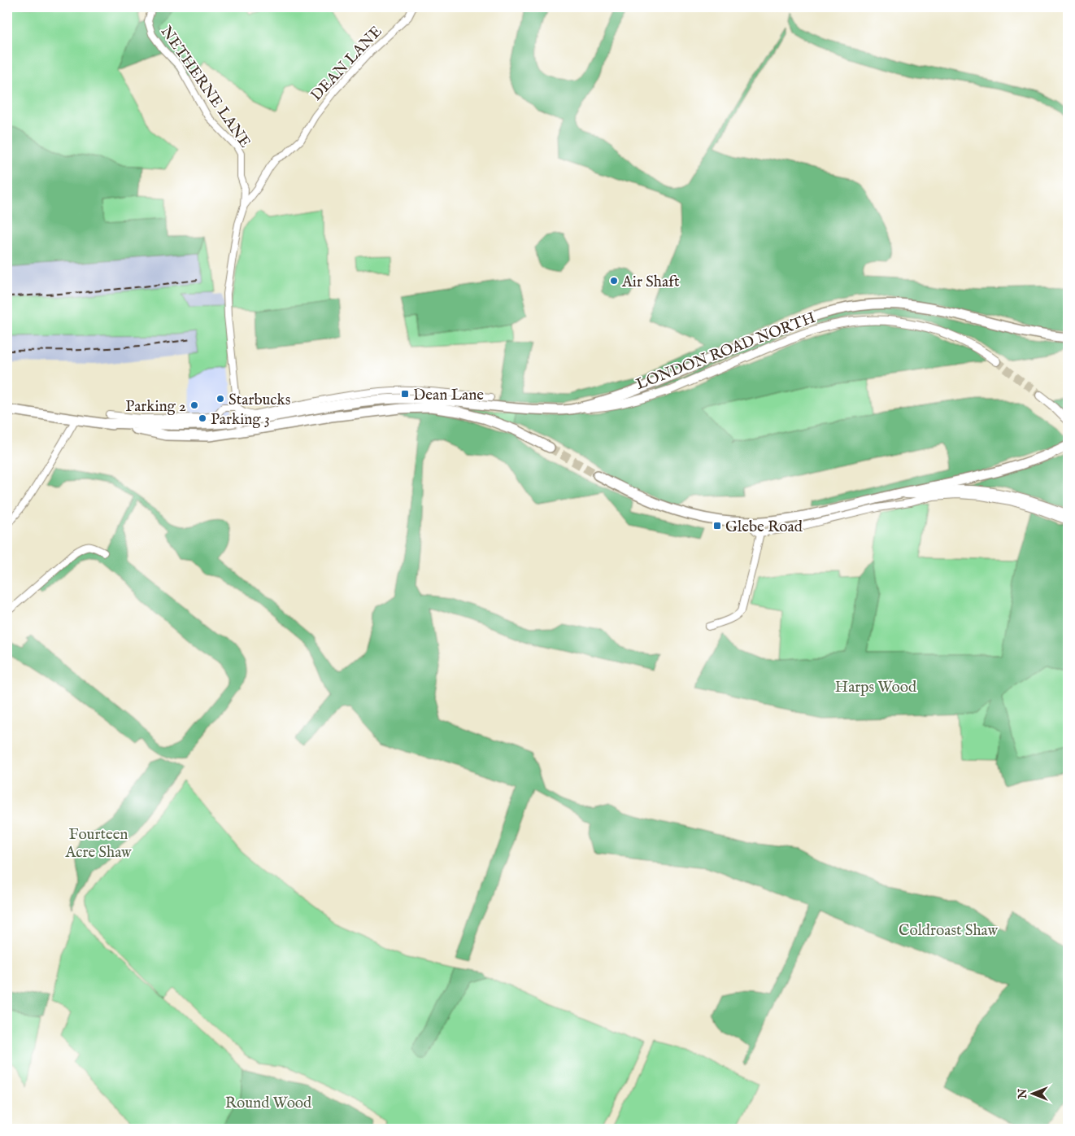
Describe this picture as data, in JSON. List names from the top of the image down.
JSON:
{
  "streets": {
    "highway": ["LONDON ROAD NORTH"],
    "street": ["DEAN LANE", "NETHERNE LANE"]
  },
  "crossings": [
    ["DEAN LANE", "NETHERNE LANE"],
    ["DEAN LANE", "LONDON ROAD NORTH"]
  ],
  "parks": [
    "Harps Wood",
    "Fourteen Acre Shaw",
    "Coldroast Shaw",
    "Round Wood"
  ],
  "places": {
    "other": [
      "Air Shaft",
      "Starbucks",
      "Parking 2",
      "Parking 3"
    ],
    "transit": ["Dean Lane", "Glebe Road"]
  },
  "north": "left"
}
